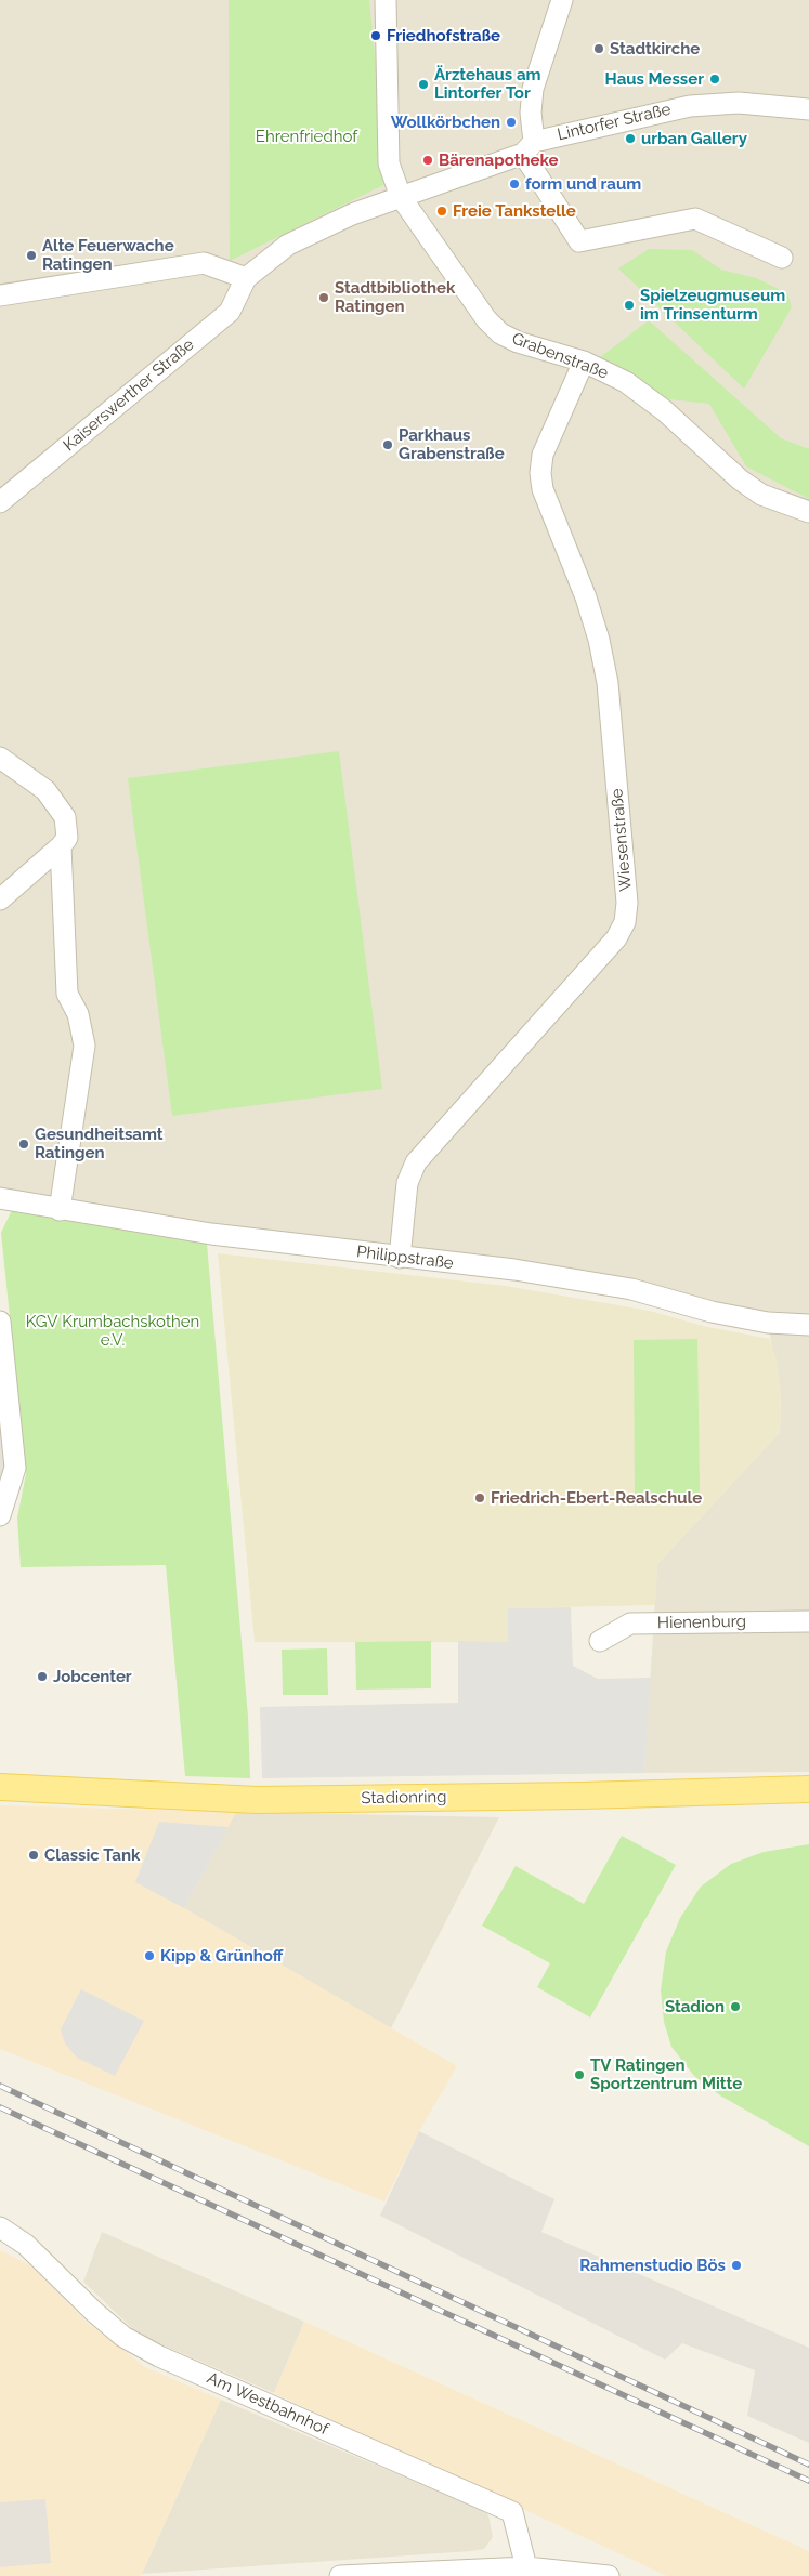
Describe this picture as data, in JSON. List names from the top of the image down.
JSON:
{
  "streets": {
    "main road": ["Stadionring"],
    "street": [
      "Lintorfer Straße",
      "Grabenstraße",
      "Kaiserswerther Straße",
      "Wiesenstraße",
      "Philippstraße",
      "Hienenburg",
      "Am Westbahnhof"
    ]
  },
  "crossings": [
    ["Lintorfer Straße", "Grabenstraße"],
    ["Lintorfer Straße", "Kaiserswerther Straße"],
    ["Grabenstraße", "Wiesenstraße"],
    ["Wiesenstraße", "Philippstraße"]
  ],
  "parks": ["Ehrenfriedhof", "KGV Krumbachskothen e.V."],
  "places": [
    "Friedhofstraße",
    "Stadtkirche",
    "Haus Messer",
    "Ärztehaus am Lintorfer Tor",
    "Wollkörbchen",
    "urban Gallery",
    "Bärenapotheke",
    "form und raum",
    "Freie Tankstelle",
    "Alte Feuerwache Ratingen",
    "Stadtbibliothek Ratingen",
    "Spielzeugmuseum im Trinsenturm",
    "Parkhaus Grabenstraße",
    "Gesundheitsamt Ratingen",
    "Friedrich-Ebert-Realschule",
    "Jobcenter",
    "Classic Tank",
    "Kipp & Grünhoff",
    "Stadion",
    "TV Ratingen Sportzentrum Mitte",
    "Rahmenstudio Bös"
  ]
}
